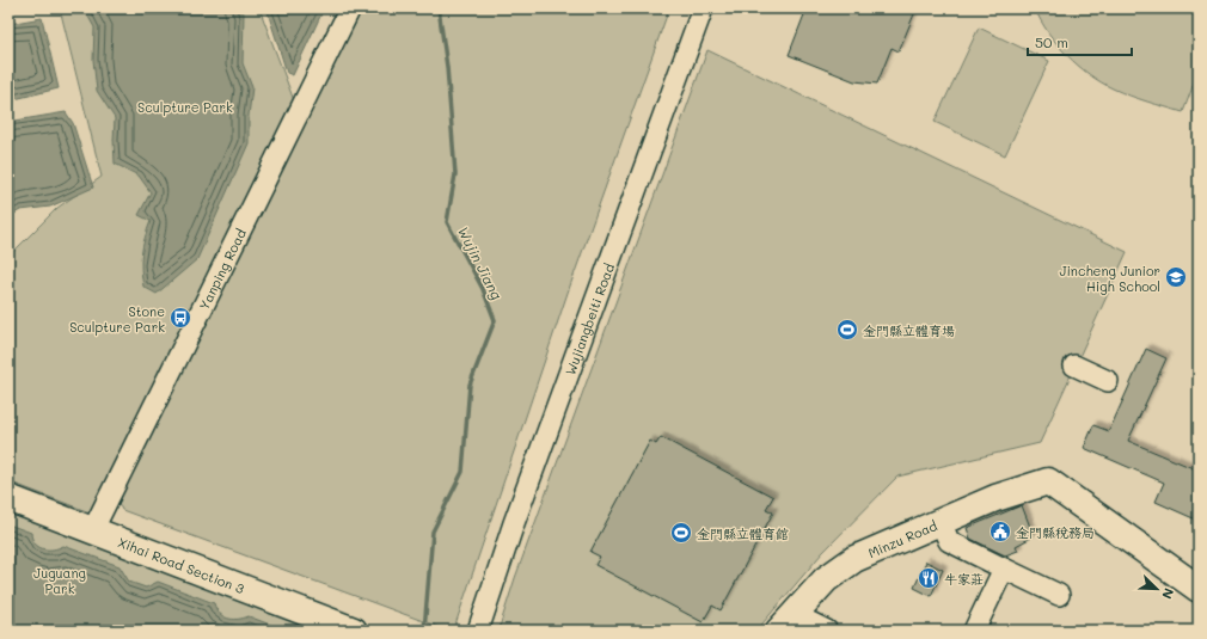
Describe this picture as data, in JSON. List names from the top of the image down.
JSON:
{
  "streets": {
    "main road": ["Minzu Road", "Xihai Road Section 3"],
    "street": ["Yanping Road", "Wujiangbeiti Road"]
  },
  "crossings": [
    ["Yanping Road", "Xihai Road Section 3"]
  ],
  "water": ["Wujin Jiang"],
  "parks": ["Sculpture Park", "Juguang Park"],
  "places": {
    "school or university": ["Jincheng Junior High School"],
    "bus stop": ["Stone Sculpture Park"],
    "sports": ["金門縣立體育場", "金門縣立體育館"],
    "public building": ["金門縣稅務局"],
    "restaurant": ["牛家莊"]
  },
  "scale_bar": "50 m",
  "north": "bottom right"
}
